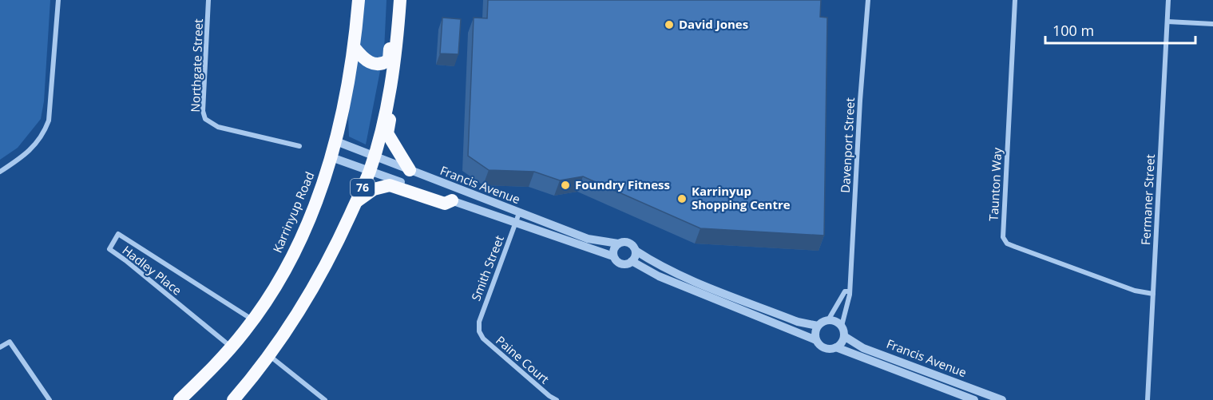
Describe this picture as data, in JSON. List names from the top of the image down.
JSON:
{
  "streets": {
    "highway": ["76", "Karrinyup Road"],
    "street": [
      "Northgate Street",
      "Davenport Street",
      "Taunton Way",
      "Francis Avenue",
      "Fermaner Street",
      "Smith Street",
      "Hadley Place",
      "Paine Court"
    ]
  },
  "crossings": [
    ["Davenport Street", "Francis Avenue"],
    ["Taunton Way", "Fermaner Street"],
    ["Francis Avenue", "76"],
    ["Francis Avenue", "Karrinyup Road"],
    ["Francis Avenue", "Smith Street"],
    ["Karrinyup Road", "Hadley Place"],
    ["Smith Street", "Paine Court"]
  ],
  "places": ["David Jones", "Foundry Fitness", "Karrinyup Shopping Centre"],
  "scale_bar": "100 m"
}
